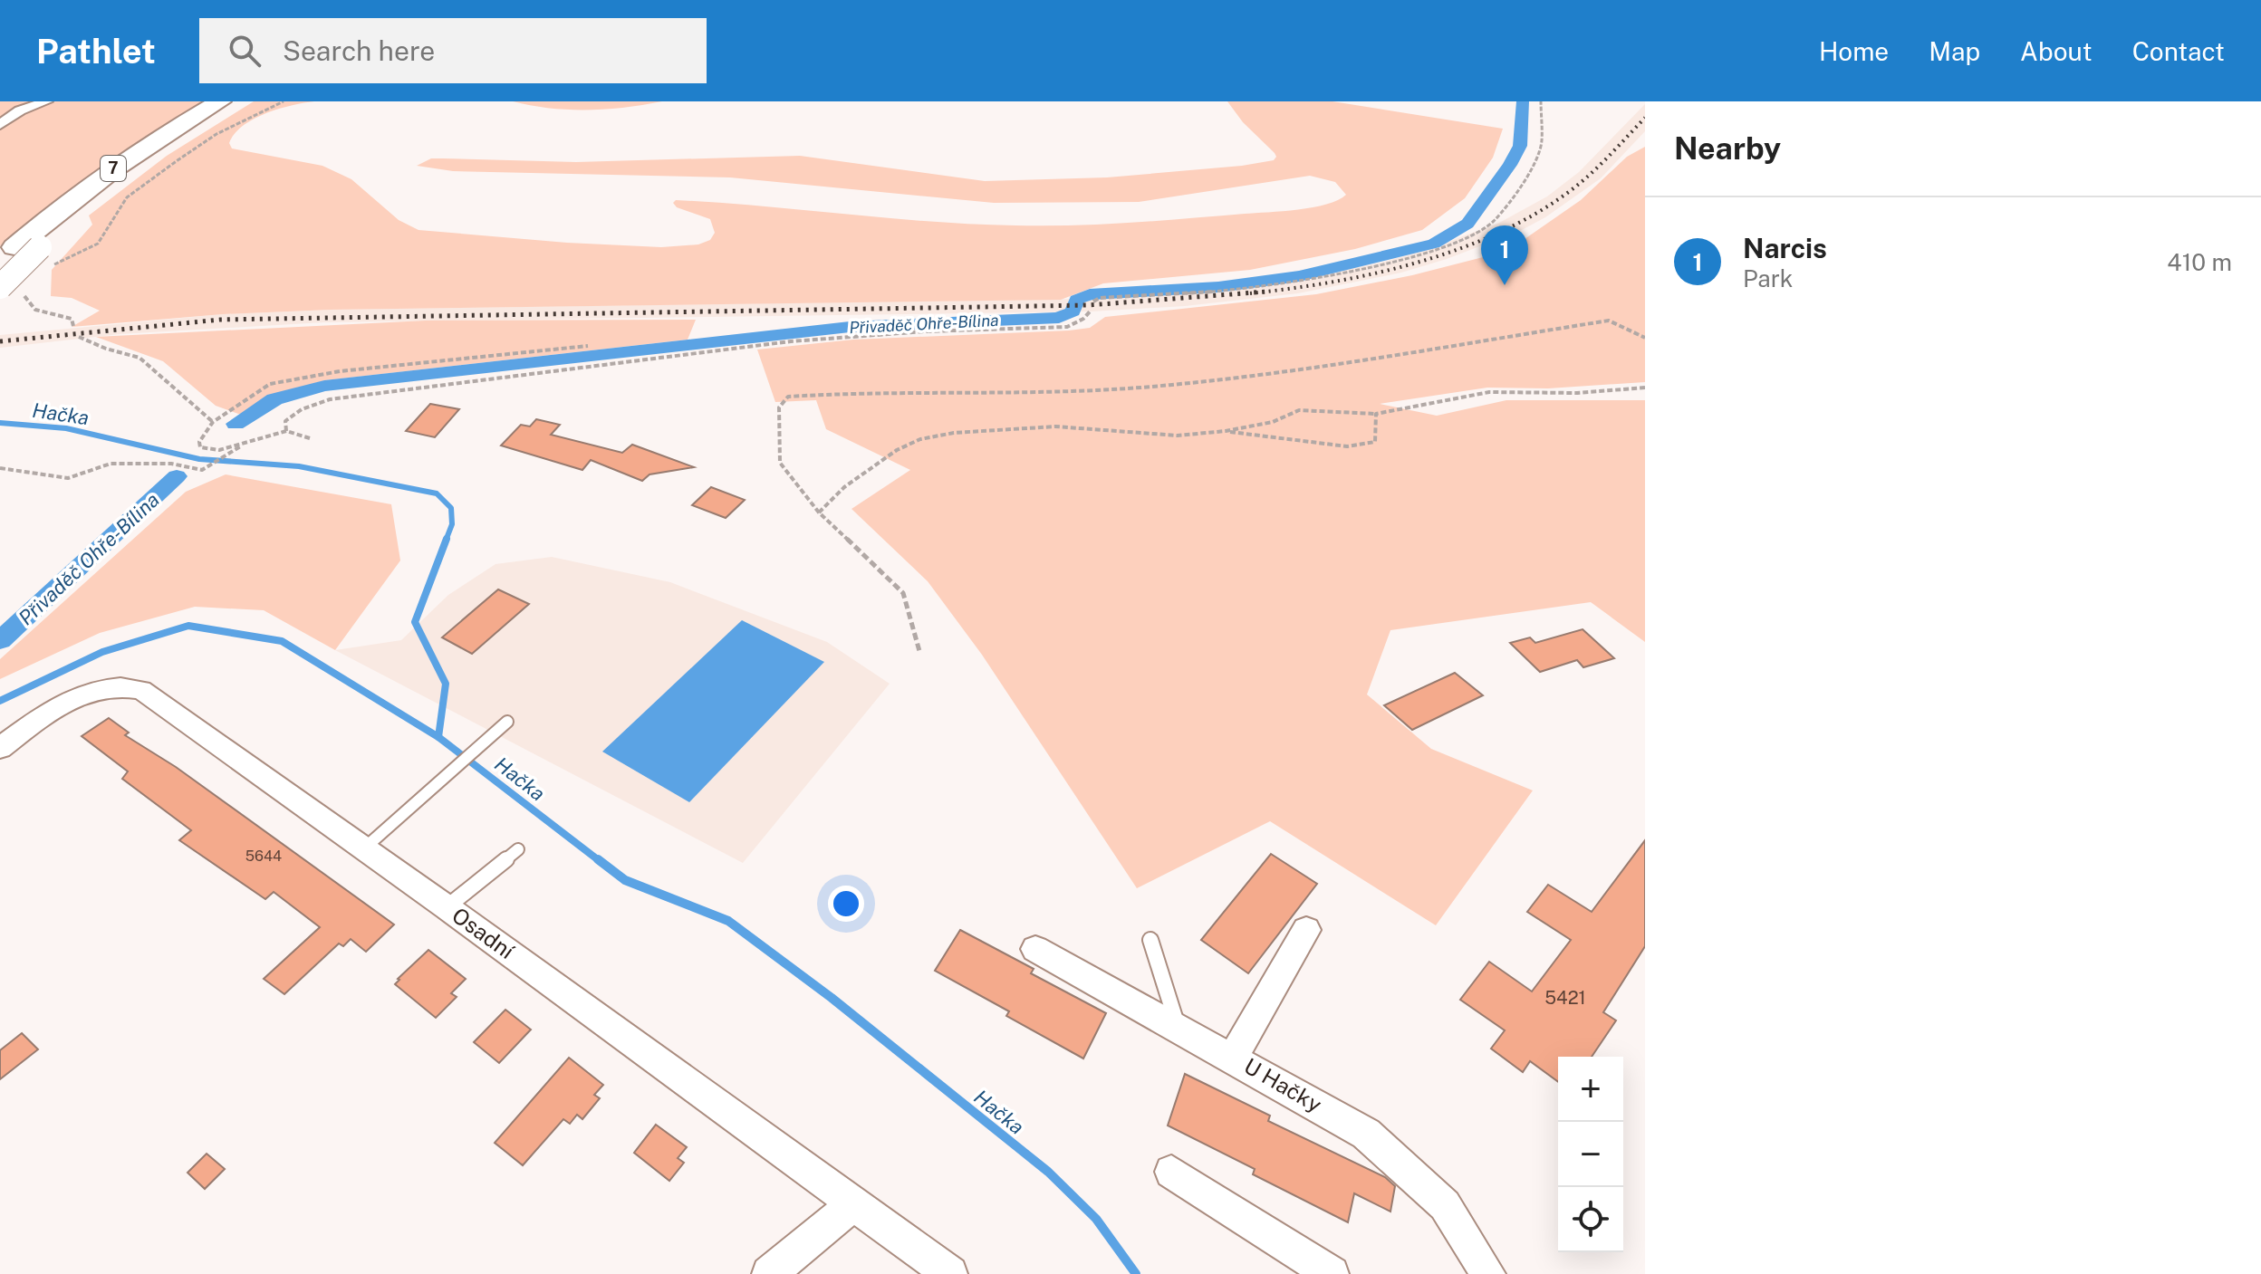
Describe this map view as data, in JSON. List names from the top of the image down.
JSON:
{
  "streets": {
    "highway": ["7"],
    "street": ["Osadní", "U Hačky"]
  },
  "water": ["Přivaděč Ohře-Bílina", "Hačka"],
  "house_numbers": ["5644", "5421"],
  "page": {
    "header": "Pathlet",
    "search": "Search here",
    "nav": [
      "Home",
      "Map",
      "About",
      "Contact"
    ],
    "heading": "Nearby",
    "list": [
      {
        "mark": "1",
        "name": "Narcis",
        "note": "Park",
        "value": "410 m"
      }
    ],
    "pins": "1",
    "map_buttons": ["+", "−"]
  }
}
